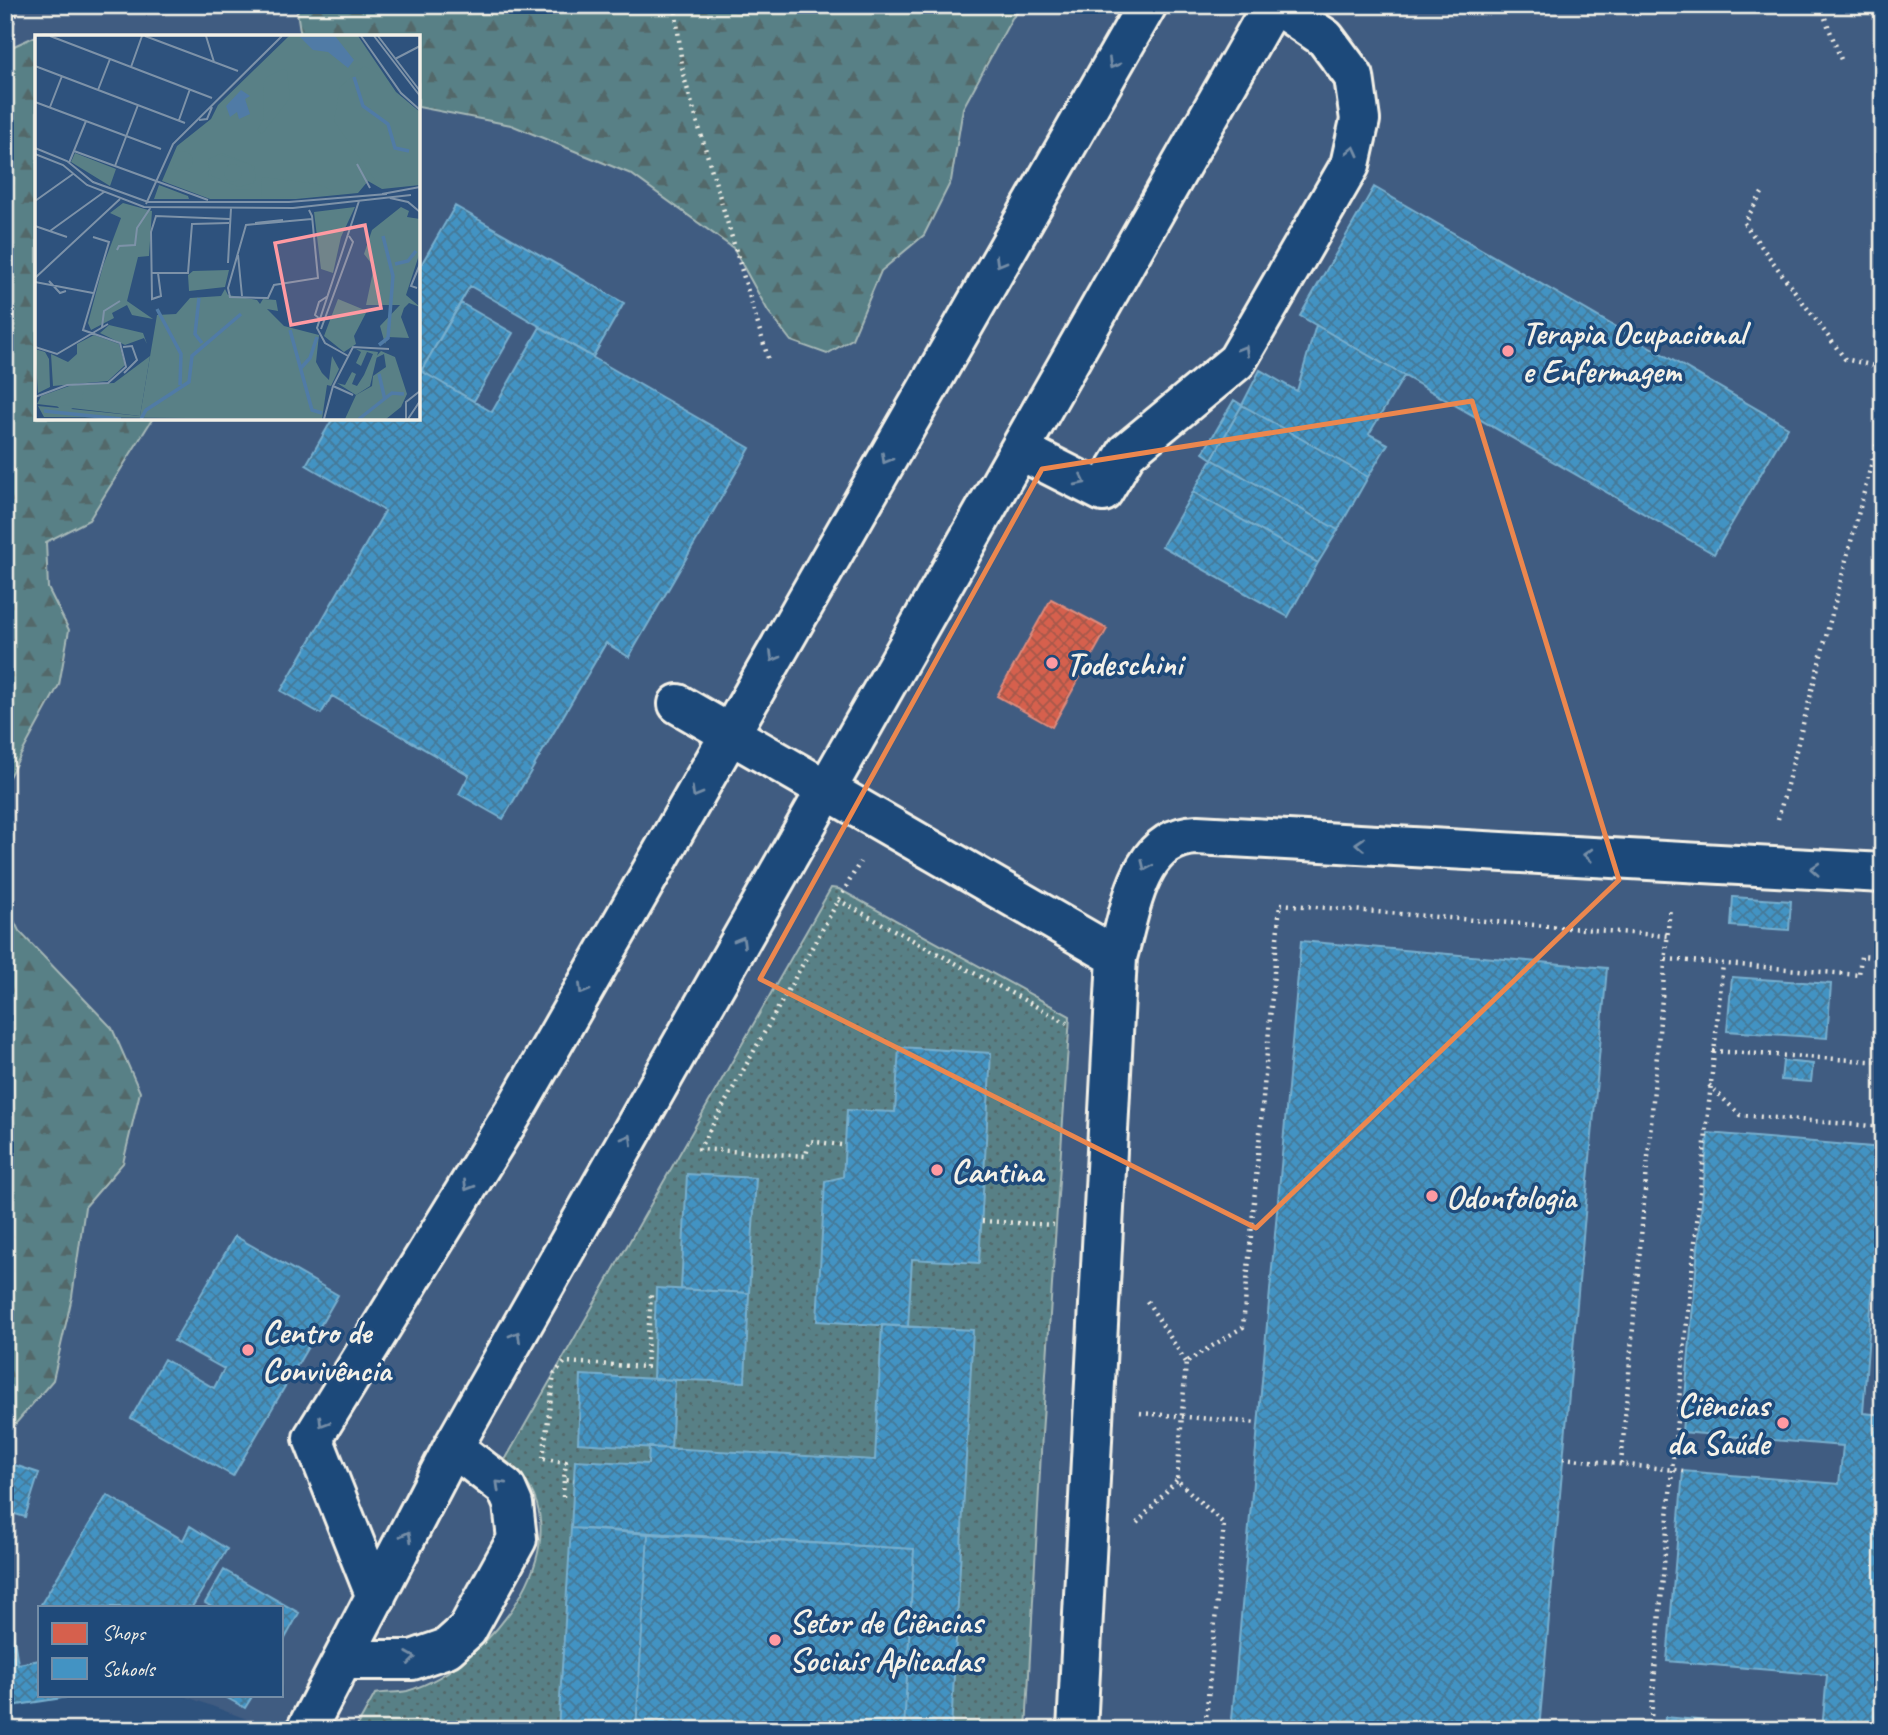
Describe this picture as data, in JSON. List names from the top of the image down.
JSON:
{
  "places": [
    "Terapia Ocupacional e Enfermagem",
    "Todeschini",
    "Cantina",
    "Odontologia",
    "Centro de Convivência",
    "Ciências da Saúde",
    "Setor de Ciências Sociais Aplicadas"
  ],
  "legend": ["Shops", "Schools"]
}
